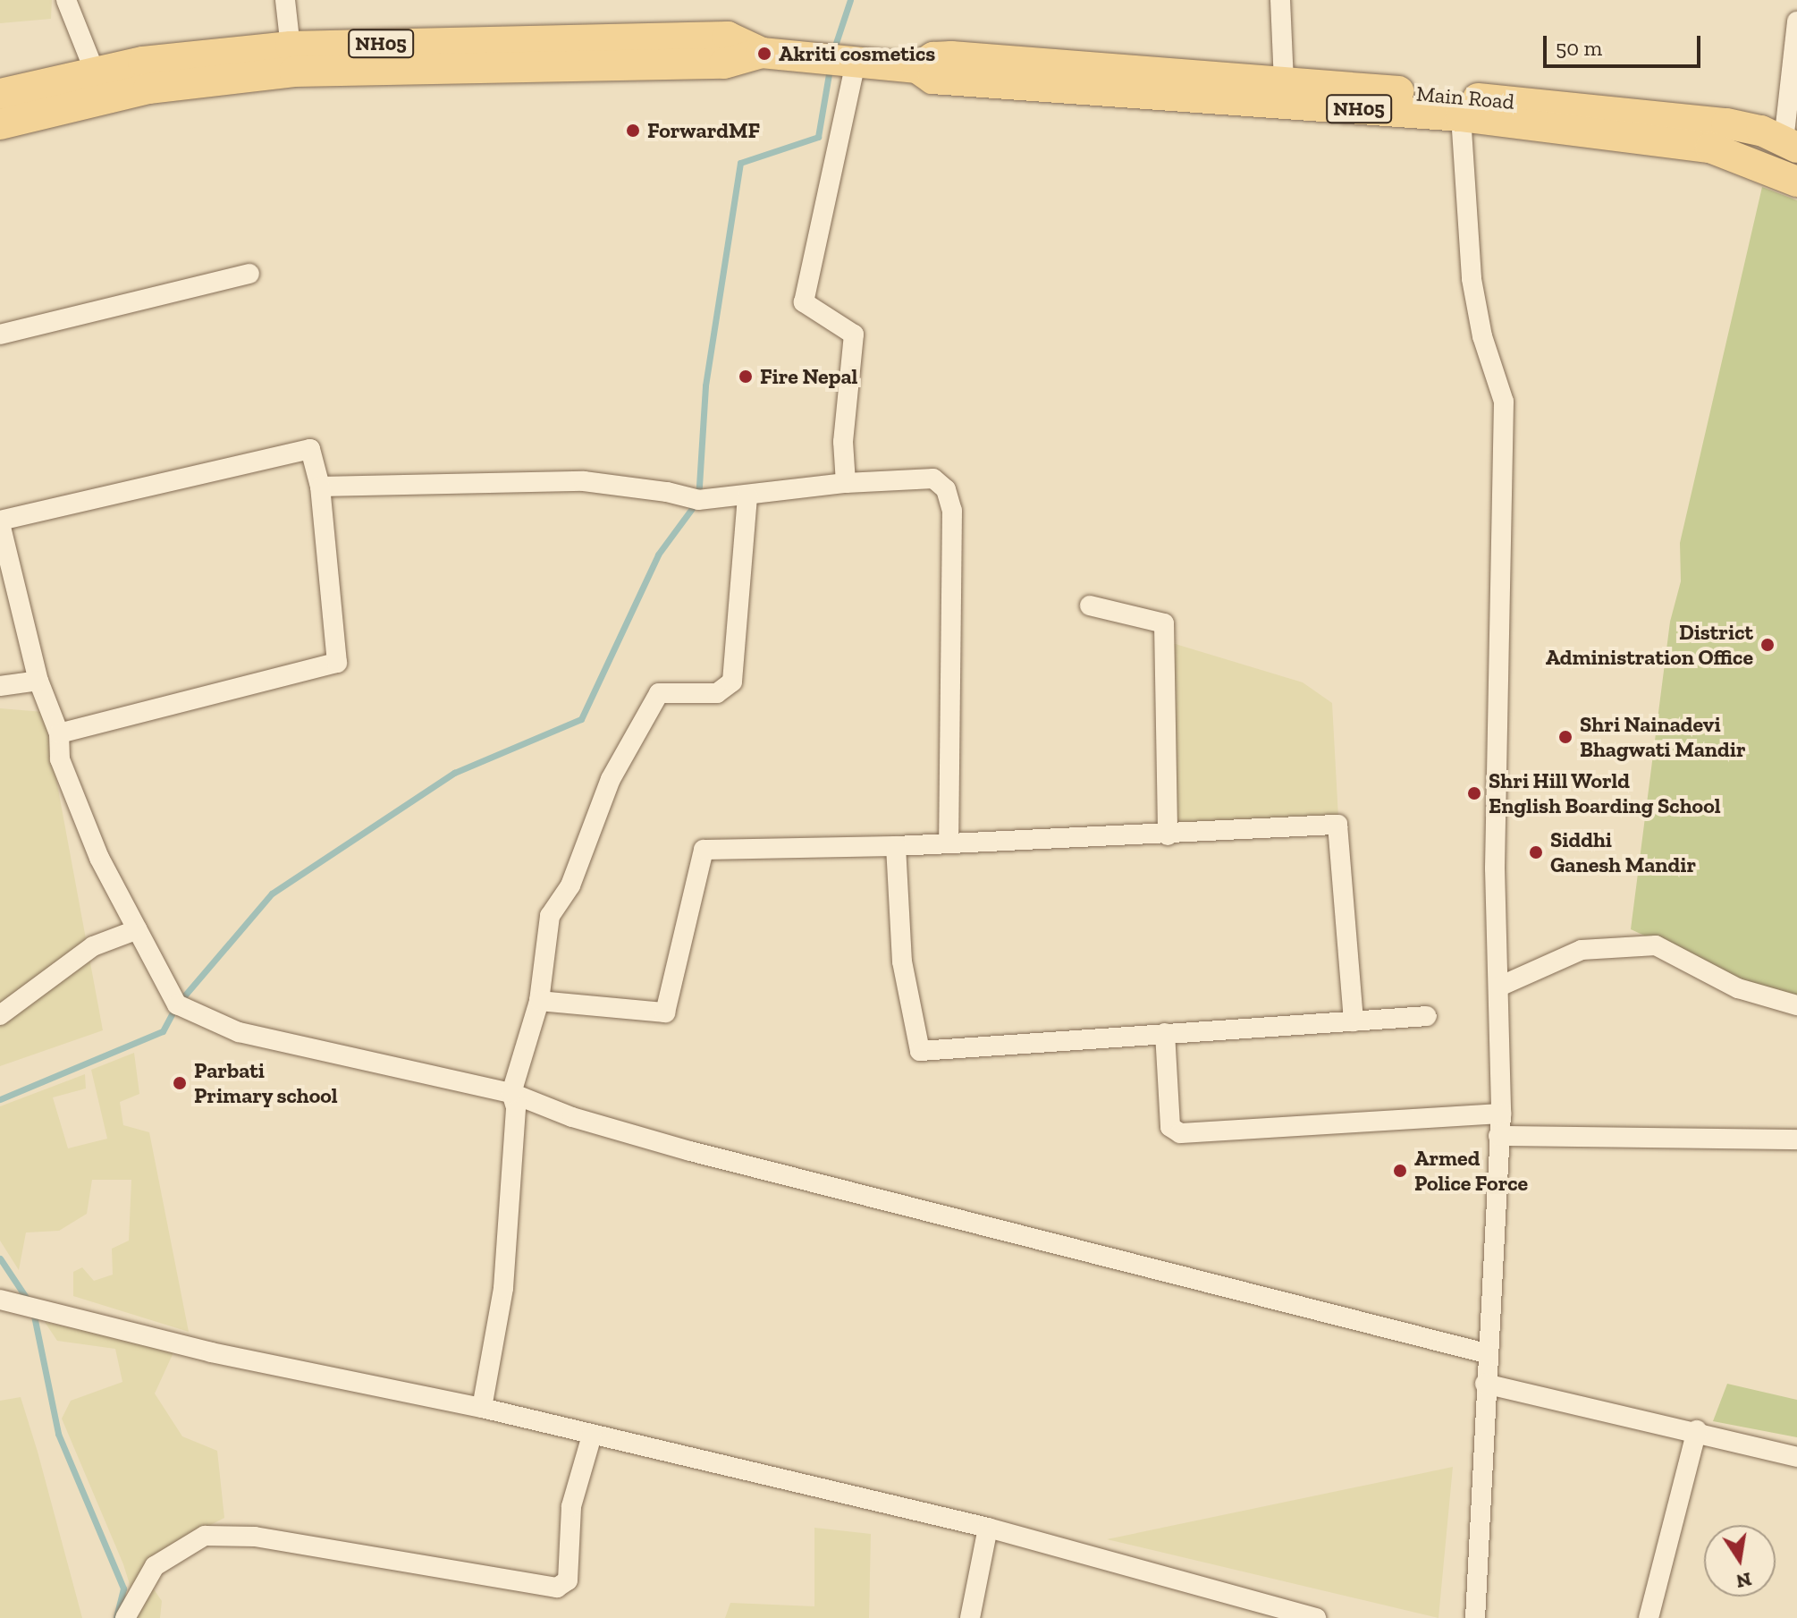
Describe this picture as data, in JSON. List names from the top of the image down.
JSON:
{
  "streets": {
    "main road": ["NH05", "Main Road"]
  },
  "crossings": [
    ["NH05", "Main Road"]
  ],
  "places": [
    "Akriti cosmetics",
    "ForwardMF",
    "Fire Nepal",
    "District Administration Office",
    "Shri Nainadevi Bhagwati Mandir",
    "Shri Hill World English Boarding School",
    "Siddhi Ganesh Mandir",
    "Parbati Primary school",
    "Armed Police Force"
  ],
  "scale_bar": "50 m",
  "north": "bottom"
}
